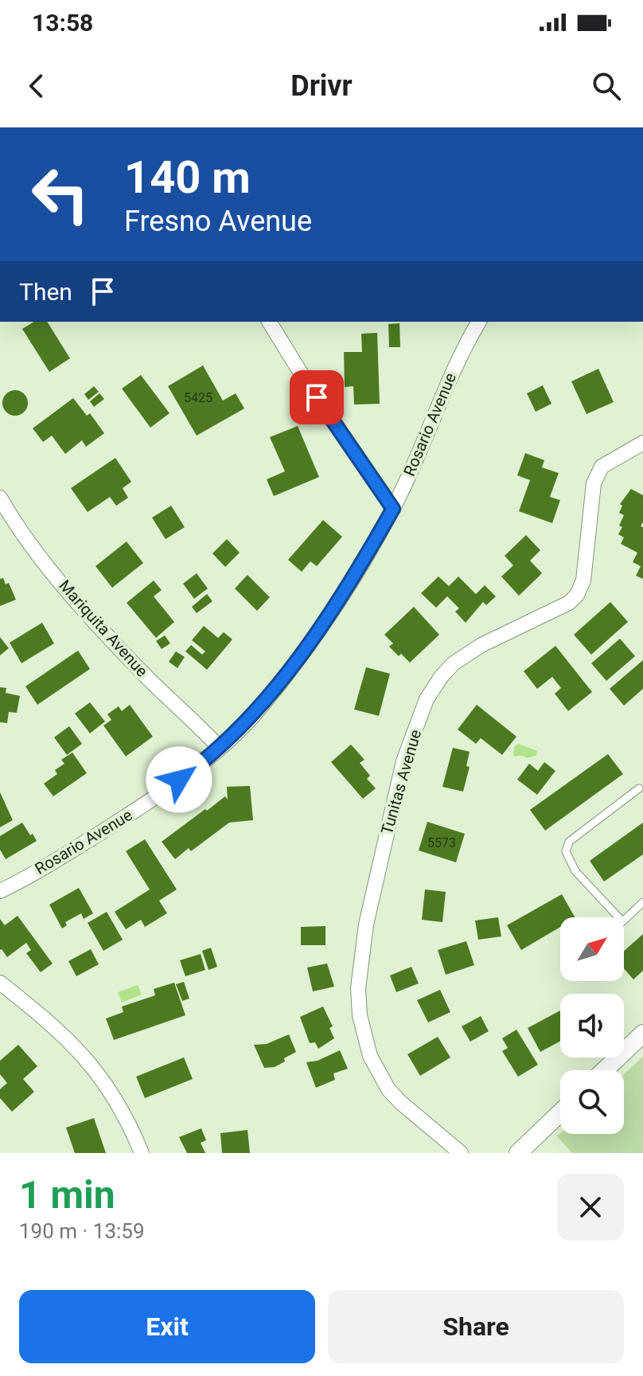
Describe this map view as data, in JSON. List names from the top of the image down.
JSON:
{
  "streets": {
    "street": ["Rosario Avenue", "Mariquita Avenue", "Tunitas Avenue"]
  },
  "crossings": [
    ["Rosario Avenue", "Mariquita Avenue"]
  ],
  "house_numbers": ["5425", "5573"],
  "north": "top right",
  "page": {
    "status": "13:58",
    "header": "Drivr",
    "turn": ["140 m", "Fresno Avenue"],
    "then": "Then",
    "heading": ["1 min", "190 m · 13:59"],
    "buttons": ["Exit", "Share"]
  }
}
